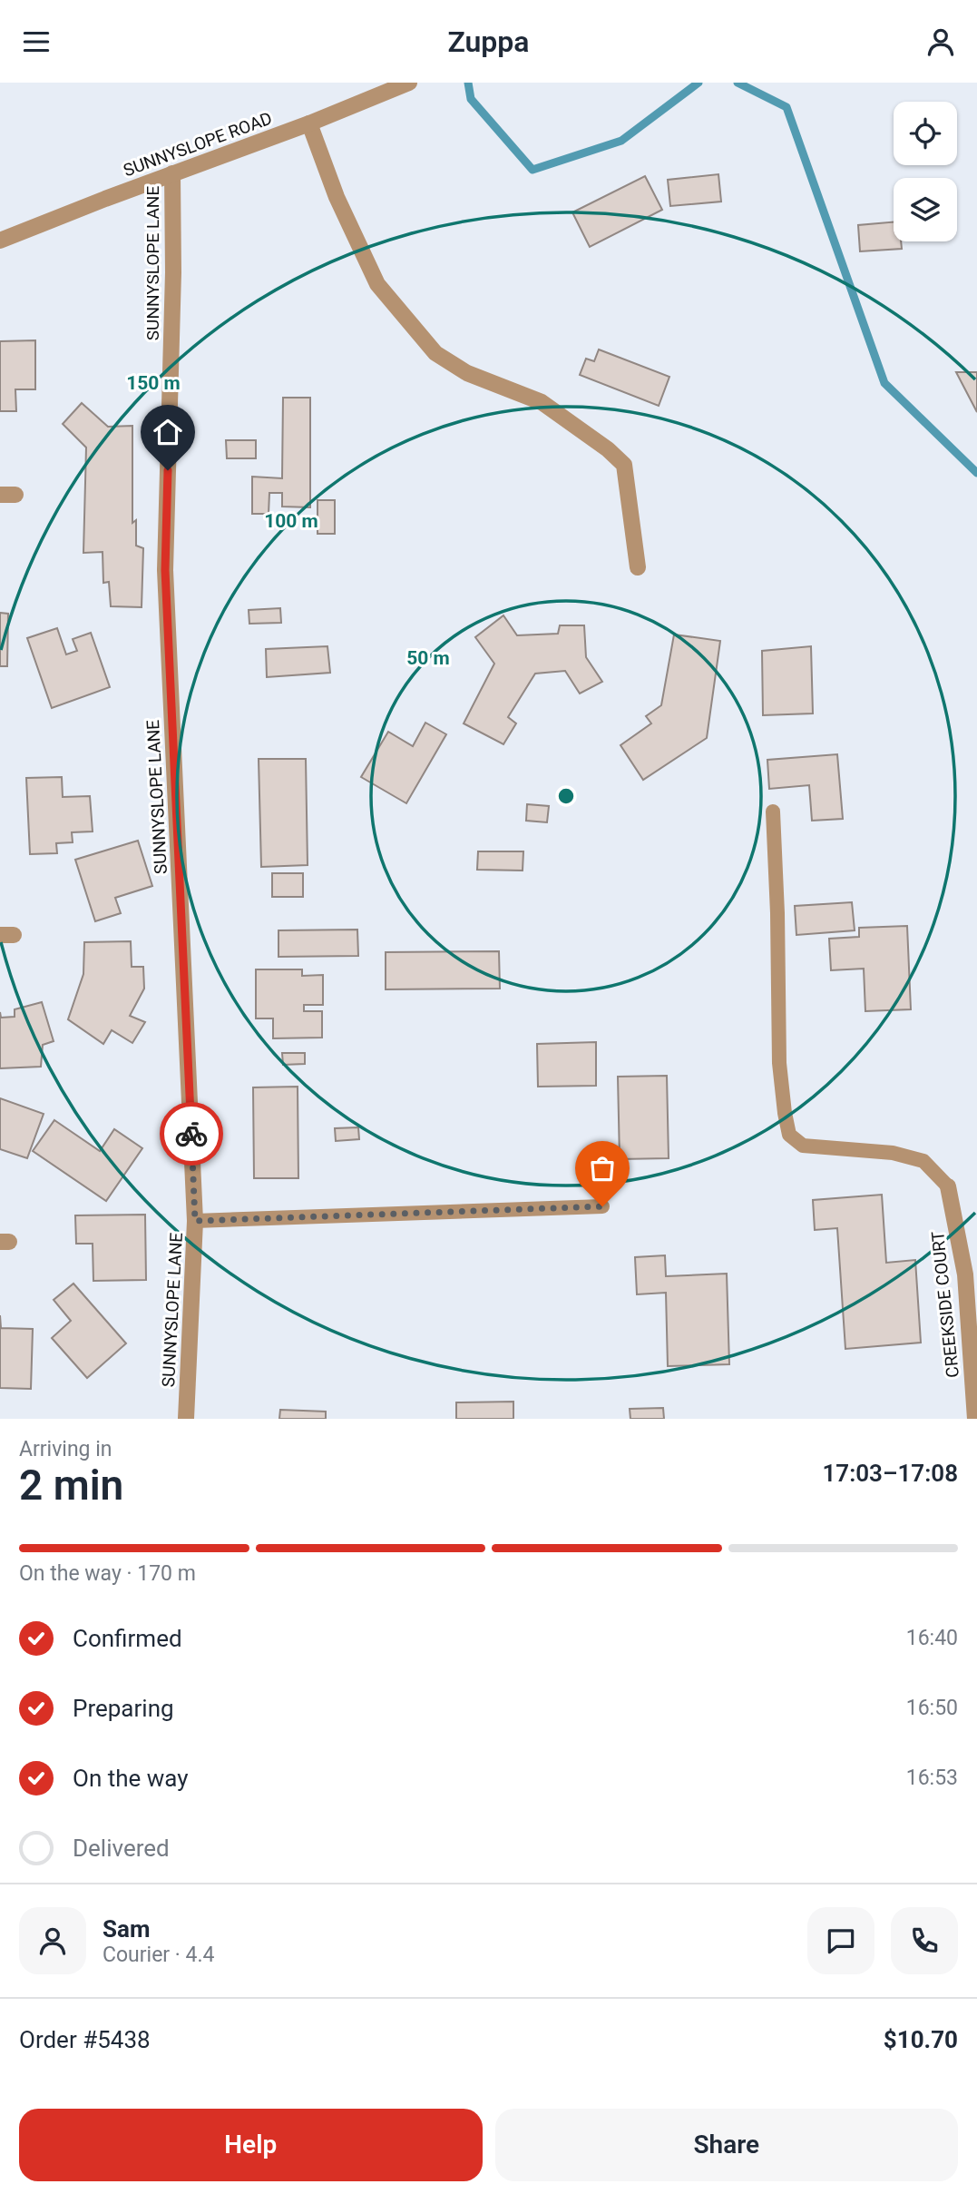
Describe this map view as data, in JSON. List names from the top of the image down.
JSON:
{
  "streets": {
    "street": ["SUNNYSLOPE ROAD", "SUNNYSLOPE LANE", "CREEKSIDE COURT"]
  },
  "crossings": [
    ["SUNNYSLOPE ROAD", "SUNNYSLOPE LANE"]
  ],
  "page": {
    "header": "Zuppa",
    "heading": ["2 min", "Arriving in", "17:03–17:08"],
    "panel": [
      "Sam",
      "Courier · 4.4",
      "Order #5438",
      "$10.70"
    ],
    "bar": "On the way · 170 m",
    "list": [
      ["Confirmed", "16:40"],
      ["Preparing", "16:50"],
      ["On the way", "16:53"],
      "Delivered"
    ],
    "buttons": ["Help", "Share"]
  },
  "rings": ["150 m", "100 m", "50 m"]
}
